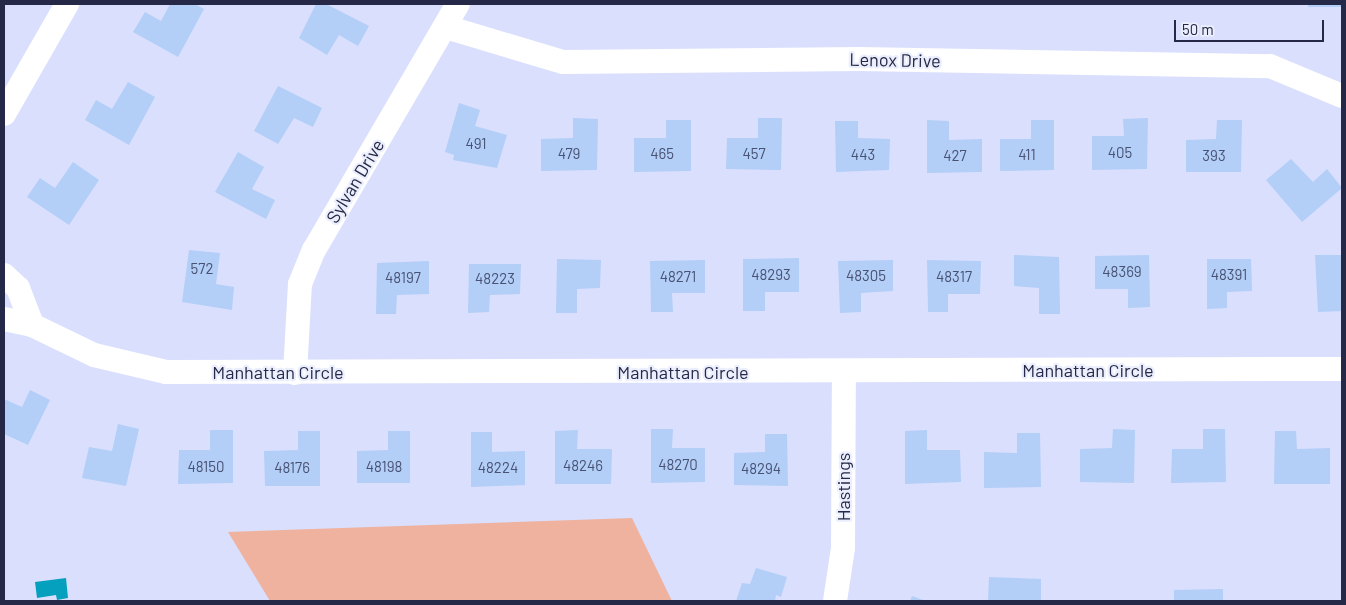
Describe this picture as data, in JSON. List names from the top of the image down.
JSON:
{
  "streets": {
    "street": [
      "Lenox Drive",
      "Sylvan Drive",
      "Manhattan Circle",
      "Hastings"
    ]
  },
  "crossings": [
    ["Lenox Drive", "Sylvan Drive"],
    ["Sylvan Drive", "Manhattan Circle"],
    ["Manhattan Circle", "Hastings"]
  ],
  "house_numbers": [
    "491",
    "405",
    "479",
    "465",
    "457",
    "443",
    "411",
    "427",
    "393",
    "572",
    "48369",
    "48293",
    "48391",
    "48305",
    "48271",
    "48317",
    "48197",
    "48223",
    "48270",
    "48246",
    "48150",
    "48198",
    "48176",
    "48224",
    "48294"
  ],
  "scale_bar": "50 m"
}
